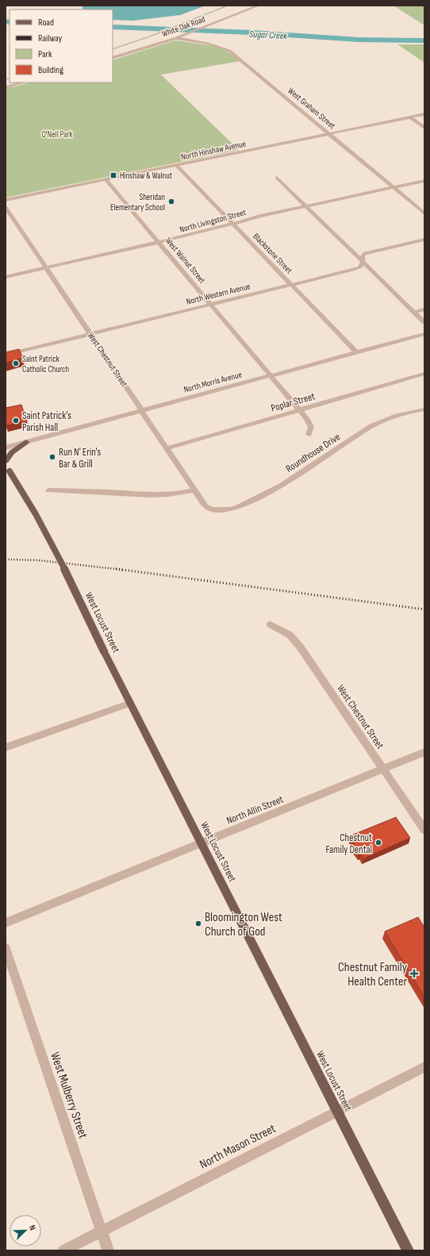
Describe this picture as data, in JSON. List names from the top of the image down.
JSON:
{
  "streets": {
    "main road": ["West Locust Street"],
    "street": [
      "White Oak Road",
      "West Graham Street",
      "North Hinshaw Avenue",
      "North Livingston Street",
      "Blackstone Street",
      "West Walnut Street",
      "North Western Avenue",
      "West Chestnut Street",
      "North Morris Avenue",
      "Poplar Street",
      "Roundhouse Drive",
      "North Allin Street",
      "West Mulberry Street",
      "North Mason Street"
    ]
  },
  "crossings": [
    ["White Oak Road", "West Graham Street"],
    ["West Graham Street", "North Hinshaw Avenue"],
    ["West Graham Street", "North Livingston Street"],
    ["North Hinshaw Avenue", "Blackstone Street"],
    ["North Hinshaw Avenue", "West Walnut Street"],
    ["North Livingston Street", "Blackstone Street"],
    ["North Livingston Street", "West Walnut Street"],
    ["North Livingston Street", "West Chestnut Street"],
    ["Blackstone Street", "North Western Avenue"],
    ["Blackstone Street", "North Morris Avenue"],
    ["West Walnut Street", "North Western Avenue"],
    ["West Walnut Street", "North Morris Avenue"],
    ["West Walnut Street", "Poplar Street"],
    ["North Western Avenue", "West Chestnut Street"],
    ["West Chestnut Street", "North Morris Avenue"],
    ["West Chestnut Street", "Poplar Street"],
    ["West Chestnut Street", "Roundhouse Drive"],
    ["West Chestnut Street", "North Allin Street"],
    ["West Locust Street", "North Allin Street"],
    ["West Locust Street", "North Mason Street"],
    ["West Mulberry Street", "North Mason Street"]
  ],
  "water": ["Sugar Creek"],
  "parks": ["O'Neil Park"],
  "places": {
    "transit": ["Hinshaw & Walnut"],
    "other": [
      "Sheridan Elementary School",
      "Saint Patrick Catholic Church",
      "Saint Patrick's Parish Hall",
      "Run N' Erin's Bar & Grill",
      "Chestnut Family Dental",
      "Bloomington West Church of God"
    ],
    "health": ["Chestnut Family Health Center"]
  },
  "legend": [
    "Road",
    "Railway",
    "Park",
    "Building"
  ],
  "north": "top right"
}
